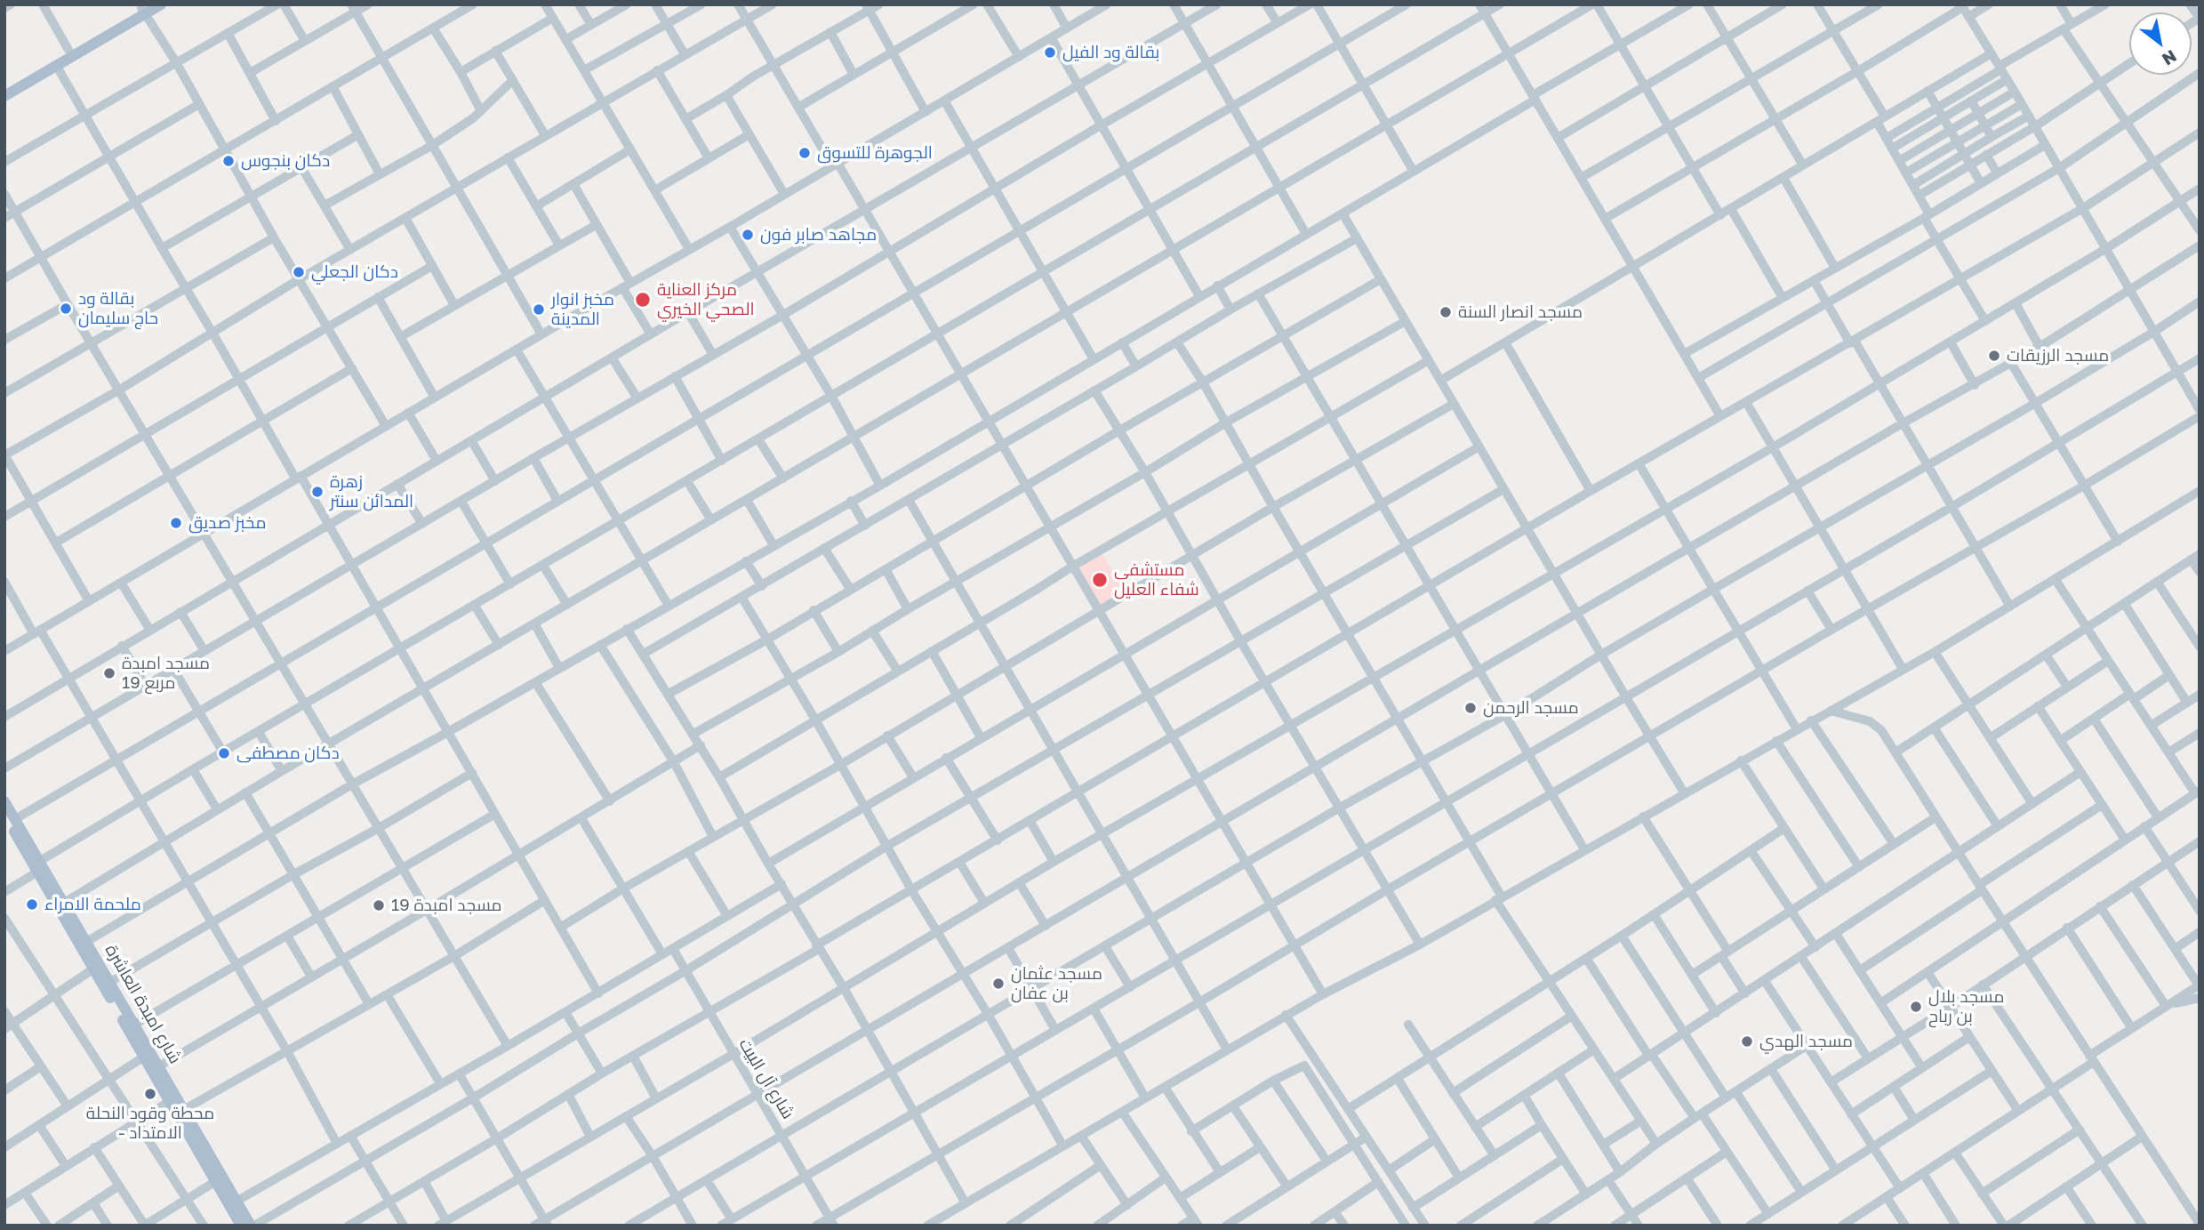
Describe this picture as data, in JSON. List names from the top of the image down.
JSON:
{
  "streets": {
    "main road": ["شارع امبدة العاشرة"],
    "street": ["شارع آل البيت"]
  },
  "places": [
    "بقالة ود الفيل",
    "الجوهرة للتسوق",
    "دكان بنجوس",
    "مجاهد صابر فون",
    "دكان الجعلي",
    "مركز العناية الصحي الخيري",
    "بقالة ود حاج سليمان",
    "مخبز انوار المدينة",
    "مسجد انصار السنة",
    "مسجد الرزيقات",
    "زهرة المدائن سنتر",
    "مخبز صديق",
    "مستشفى شفاء العليل",
    "مسجد امبدة مربع 19",
    "مسجد الرحمن",
    "دكان مصطفى",
    "ملحمة الامراء",
    "مسجد امبدة 19",
    "مسجد عثمان بن عفان",
    "مسجد بلال بن رباح",
    "مسجد الهدي",
    "محطة وقود النحلة - الامتداد"
  ],
  "north": "bottom right"
}
